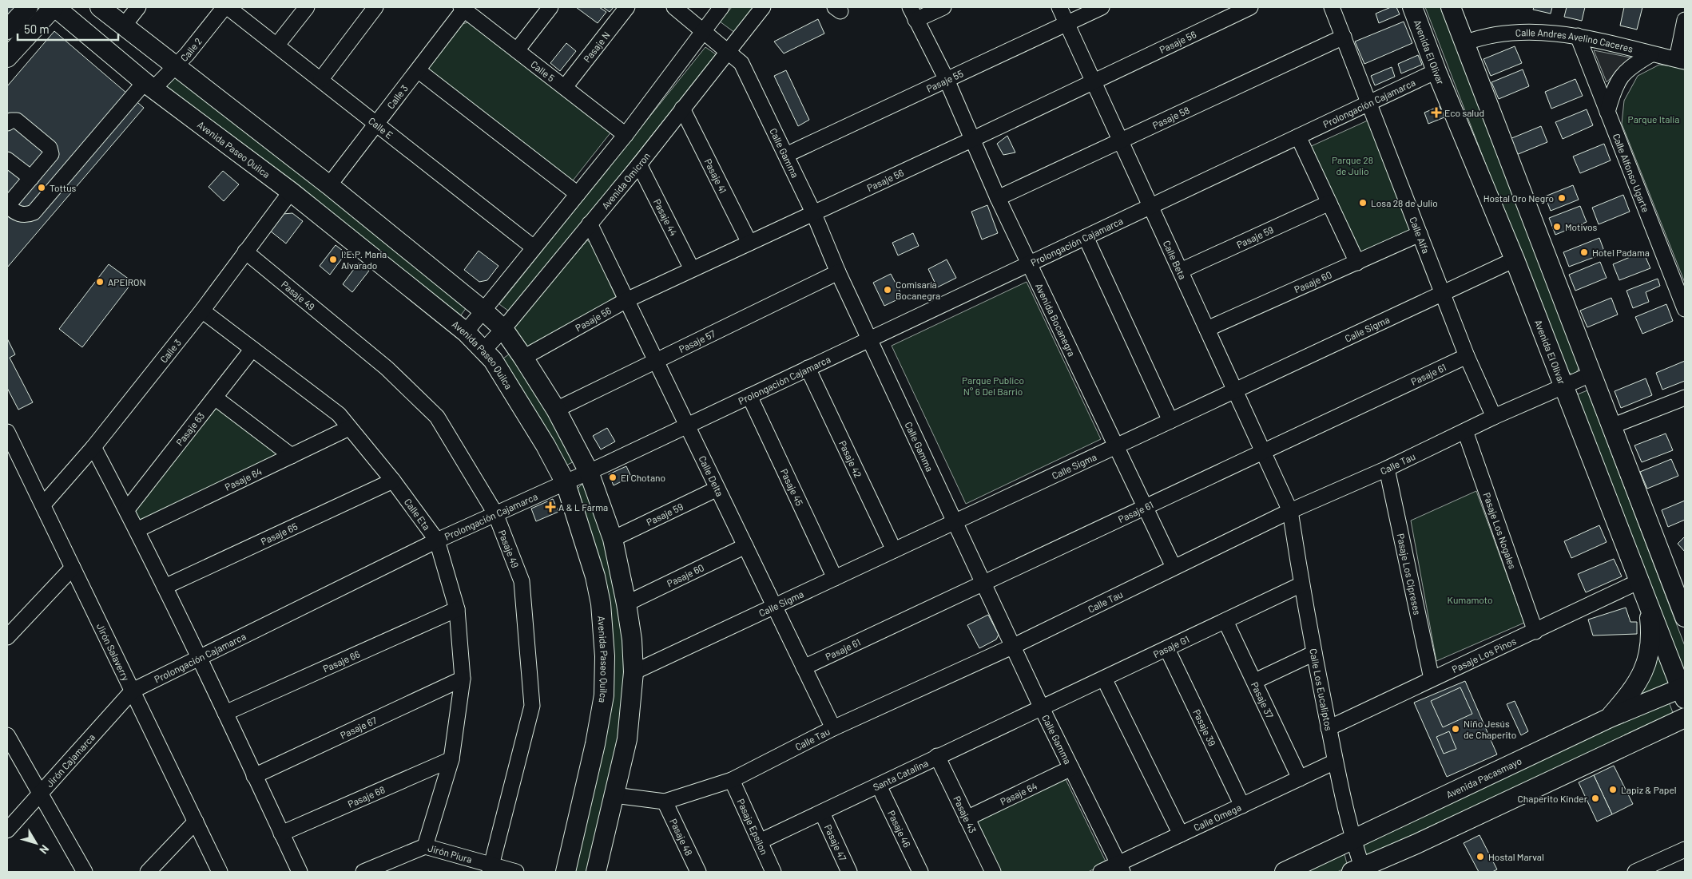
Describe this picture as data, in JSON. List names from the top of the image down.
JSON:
{
  "streets": {
    "main road": ["Avenida El Olivar", "Avenida Paseo Quilca", "Avenida Pacasmayo"],
    "street": [
      "Pasaje 56",
      "Calle Andres Avelino Caceres",
      "Pasaje N",
      "Calle 2",
      "Calle 5",
      "Pasaje 55",
      "Calle 3",
      "Prolongación Cajamarca",
      "Pasaje 58",
      "Calle E",
      "Calle Gamma",
      "Calle Alfonso Ugarte",
      "Pasaje 41",
      "Avenida Omicron",
      "Pasaje 44",
      "Calle Alfa",
      "Pasaje 59",
      "Calle Beta",
      "Pasaje 60",
      "Pasaje 49",
      "Avenida Bocanegra",
      "Calle Sigma",
      "Pasaje 57",
      "Pasaje 61",
      "Pasaje 63",
      "Pasaje 42",
      "Calle Tau",
      "Calle Delta",
      "Pasaje 64",
      "Pasaje 45",
      "Calle Eta",
      "Pasaje Los Nogales",
      "Pasaje 65",
      "Pasaje Los Cipreses",
      "Pasaje G1",
      "Jirón Salaverry",
      "Pasaje Los Pinos",
      "Pasaje 66",
      "Calle Los Eucaliptos",
      "Pasaje 37",
      "Pasaje 67",
      "Pasaje 39",
      "Jirón Cajamarca",
      "Santa Catalina",
      "Pasaje 68",
      "Pasaje 43",
      "Calle Omega",
      "Pasaje Epsilon",
      "Pasaje 46",
      "Pasaje 48",
      "Pasaje 47",
      "Jirón Piura"
    ]
  },
  "crossings": [
    ["Pasaje 56", "Calle Gamma"],
    ["Pasaje 56", "Pasaje 41"],
    ["Pasaje 56", "Pasaje 44"],
    ["Pasaje 56", "Calle Beta"],
    ["Pasaje 56", "Avenida Bocanegra"],
    ["Pasaje 56", "Calle Delta"],
    ["Calle Andres Avelino Caceres", "Calle Alfonso Ugarte"],
    ["Pasaje N", "Calle 5"],
    ["Calle 2", "Avenida Paseo Quilca"],
    ["Avenida El Olivar", "Prolongación Cajamarca"],
    ["Avenida El Olivar", "Calle Sigma"],
    ["Avenida El Olivar", "Calle Tau"],
    ["Avenida El Olivar", "Pasaje Los Pinos"],
    ["Avenida El Olivar", "Avenida Pacasmayo"],
    ["Calle 5", "Calle 3"],
    ["Pasaje 55", "Calle Gamma"],
    ["Pasaje 55", "Calle Beta"],
    ["Pasaje 55", "Avenida Bocanegra"],
    ["Calle 3", "Calle E"],
    ["Calle 3", "Avenida Paseo Quilca"],
    ["Calle 3", "Pasaje 49"],
    ["Calle 3", "Calle Eta"],
    ["Calle 3", "Jirón Salaverry"],
    ["Prolongación Cajamarca", "Avenida Paseo Quilca"],
    ["Prolongación Cajamarca", "Calle Gamma"],
    ["Prolongación Cajamarca", "Calle Alfa"],
    ["Prolongación Cajamarca", "Calle Beta"],
    ["Prolongación Cajamarca", "Pasaje 49"],
    ["Prolongación Cajamarca", "Avenida Bocanegra"],
    ["Prolongación Cajamarca", "Pasaje 42"],
    ["Prolongación Cajamarca", "Calle Delta"],
    ["Prolongación Cajamarca", "Pasaje 45"],
    ["Prolongación Cajamarca", "Calle Eta"],
    ["Prolongación Cajamarca", "Jirón Salaverry"],
    ["Prolongación Cajamarca", "Jirón Cajamarca"],
    ["Pasaje 58", "Calle Alfa"],
    ["Pasaje 58", "Calle Beta"],
    ["Pasaje 58", "Avenida Bocanegra"],
    ["Avenida Paseo Quilca", "Avenida Omicron"],
    ["Calle Gamma", "Avenida Omicron"],
    ["Calle Gamma", "Calle Sigma"],
    ["Calle Gamma", "Pasaje 57"],
    ["Calle Gamma", "Pasaje 61"],
    ["Calle Gamma", "Calle Tau"],
    ["Calle Gamma", "Pasaje 64"],
    ["Calle Gamma", "Pasaje G1"],
    ["Calle Gamma", "Santa Catalina"],
    ["Calle Gamma", "Calle Omega"],
    ["Pasaje 41", "Avenida Omicron"],
    ["Avenida Omicron", "Pasaje 44"],
    ["Avenida Omicron", "Calle Delta"],
    ["Calle Alfa", "Pasaje 60"],
    ["Calle Alfa", "Calle Sigma"],
    ["Calle Alfa", "Pasaje 61"],
    ["Calle Alfa", "Calle Tau"],
    ["Pasaje 59", "Calle Beta"],
    ["Pasaje 59", "Calle Delta"],
    ["Calle Beta", "Pasaje 60"],
    ["Calle Beta", "Calle Sigma"],
    ["Calle Beta", "Pasaje 61"],
    ["Calle Beta", "Calle Tau"],
    ["Calle Beta", "Calle Los Eucaliptos"],
    ["Pasaje 60", "Calle Delta"],
    ["Pasaje 49", "Jirón Piura"],
    ["Avenida Bocanegra", "Calle Sigma"],
    ["Avenida Bocanegra", "Pasaje 61"],
    ["Avenida Bocanegra", "Calle Tau"],
    ["Calle Sigma", "Pasaje 42"],
    ["Calle Sigma", "Calle Delta"],
    ["Calle Sigma", "Pasaje 45"],
    ["Pasaje 57", "Calle Delta"],
    ["Pasaje 61", "Calle Delta"],
    ["Pasaje 63", "Calle Eta"],
    ["Calle Tau", "Calle Delta"],
    ["Calle Tau", "Pasaje Los Nogales"],
    ["Calle Tau", "Pasaje Los Cipreses"],
    ["Calle Tau", "Calle Los Eucaliptos"],
    ["Calle Tau", "Pasaje Epsilon"],
    ["Calle Tau", "Pasaje 48"],
    ["Pasaje 64", "Calle Eta"],
    ["Pasaje 64", "Pasaje 43"],
    ["Calle Eta", "Pasaje 65"],
    ["Calle Eta", "Pasaje 66"],
    ["Calle Eta", "Pasaje 67"],
    ["Calle Eta", "Pasaje 68"],
    ["Calle Eta", "Jirón Piura"],
    ["Pasaje Los Nogales", "Pasaje Los Pinos"],
    ["Pasaje Los Cipreses", "Pasaje Los Pinos"],
    ["Pasaje G1", "Calle Los Eucaliptos"],
    ["Pasaje G1", "Pasaje 37"],
    ["Pasaje G1", "Pasaje 39"],
    ["Pasaje G1", "Santa Catalina"],
    ["Jirón Salaverry", "Jirón Cajamarca"],
    ["Pasaje Los Pinos", "Calle Los Eucaliptos"],
    ["Calle Los Eucaliptos", "Avenida Pacasmayo"],
    ["Calle Los Eucaliptos", "Calle Omega"],
    ["Pasaje 37", "Calle Omega"],
    ["Pasaje 39", "Calle Omega"],
    ["Santa Catalina", "Pasaje 43"],
    ["Santa Catalina", "Pasaje Epsilon"],
    ["Santa Catalina", "Pasaje 46"],
    ["Santa Catalina", "Pasaje 47"]
  ],
  "parks": [
    "Parque Italia",
    "Parque 28 de Julio",
    "Parque Publico N° 6 Del Barrio",
    "Kumamoto"
  ],
  "places": {
    "health": ["Eco salud", "A & L Farma"],
    "other": [
      "Tottus",
      "Hostal Oro Negro",
      "Losa 28 de Julio",
      "Motivos",
      "Hotel Padama",
      "I.E.P. María Alvarado",
      "APEIRON",
      "Comisaría Bocanegra",
      "El Chotano",
      "Niño Jesús de Chaperito",
      "Lapiz & Papel",
      "Chaperito Kinder",
      "Hostal Marval"
    ]
  },
  "scale_bar": "50 m",
  "north": "bottom right"
}
